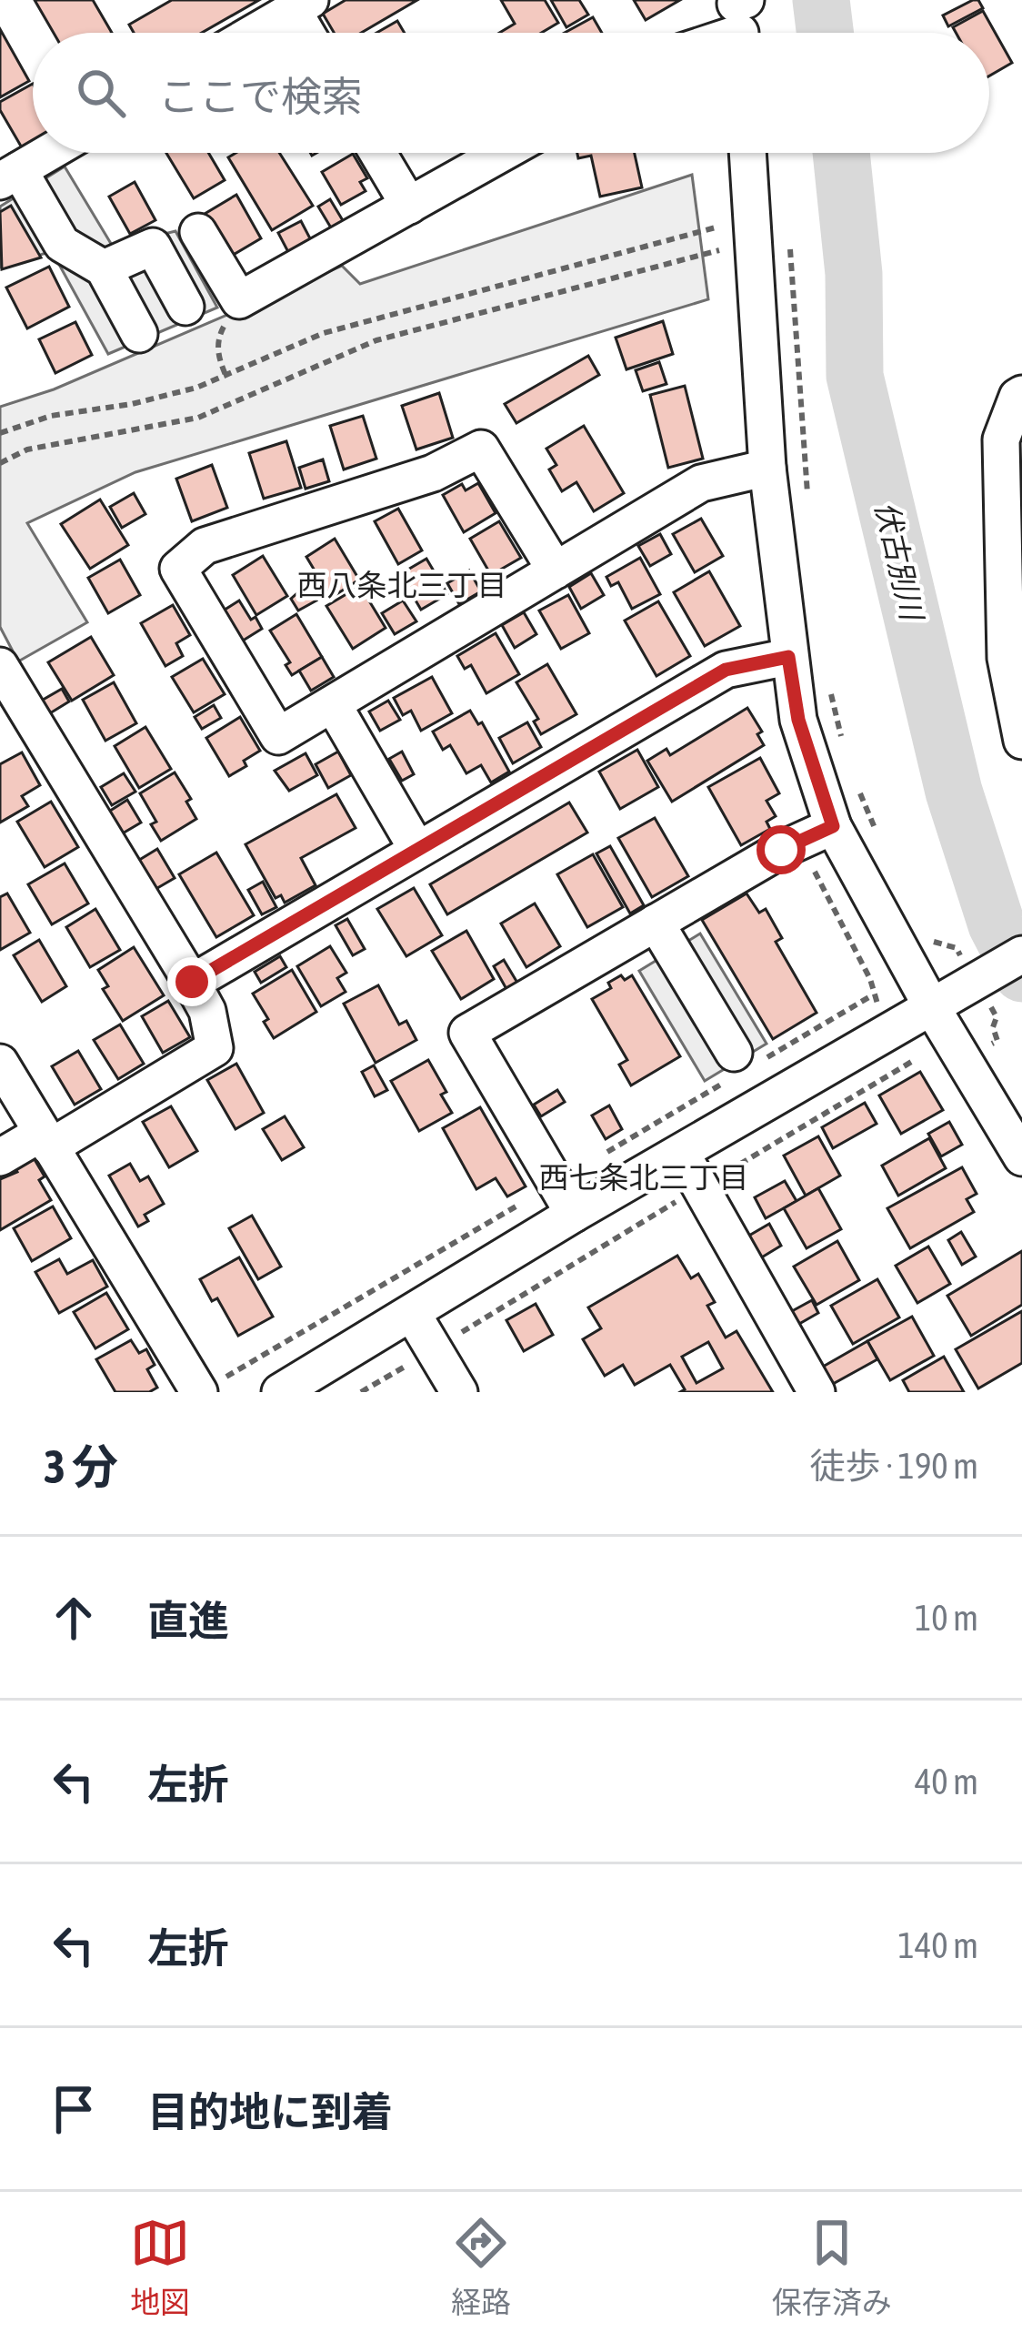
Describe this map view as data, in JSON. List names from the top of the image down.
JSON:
{
  "districts": ["西八条北三丁目", "西七条北三丁目"],
  "water": ["伏古別川"],
  "page": {
    "search": "ここで検索",
    "heading": ["3 分", "徒歩 · 190 m"],
    "list": [
      ["直進", "10 m"],
      ["左折", "40 m"],
      ["左折", "140 m"],
      "目的地に到着"
    ],
    "nav": ["地図", "経路", "保存済み"]
  }
}
